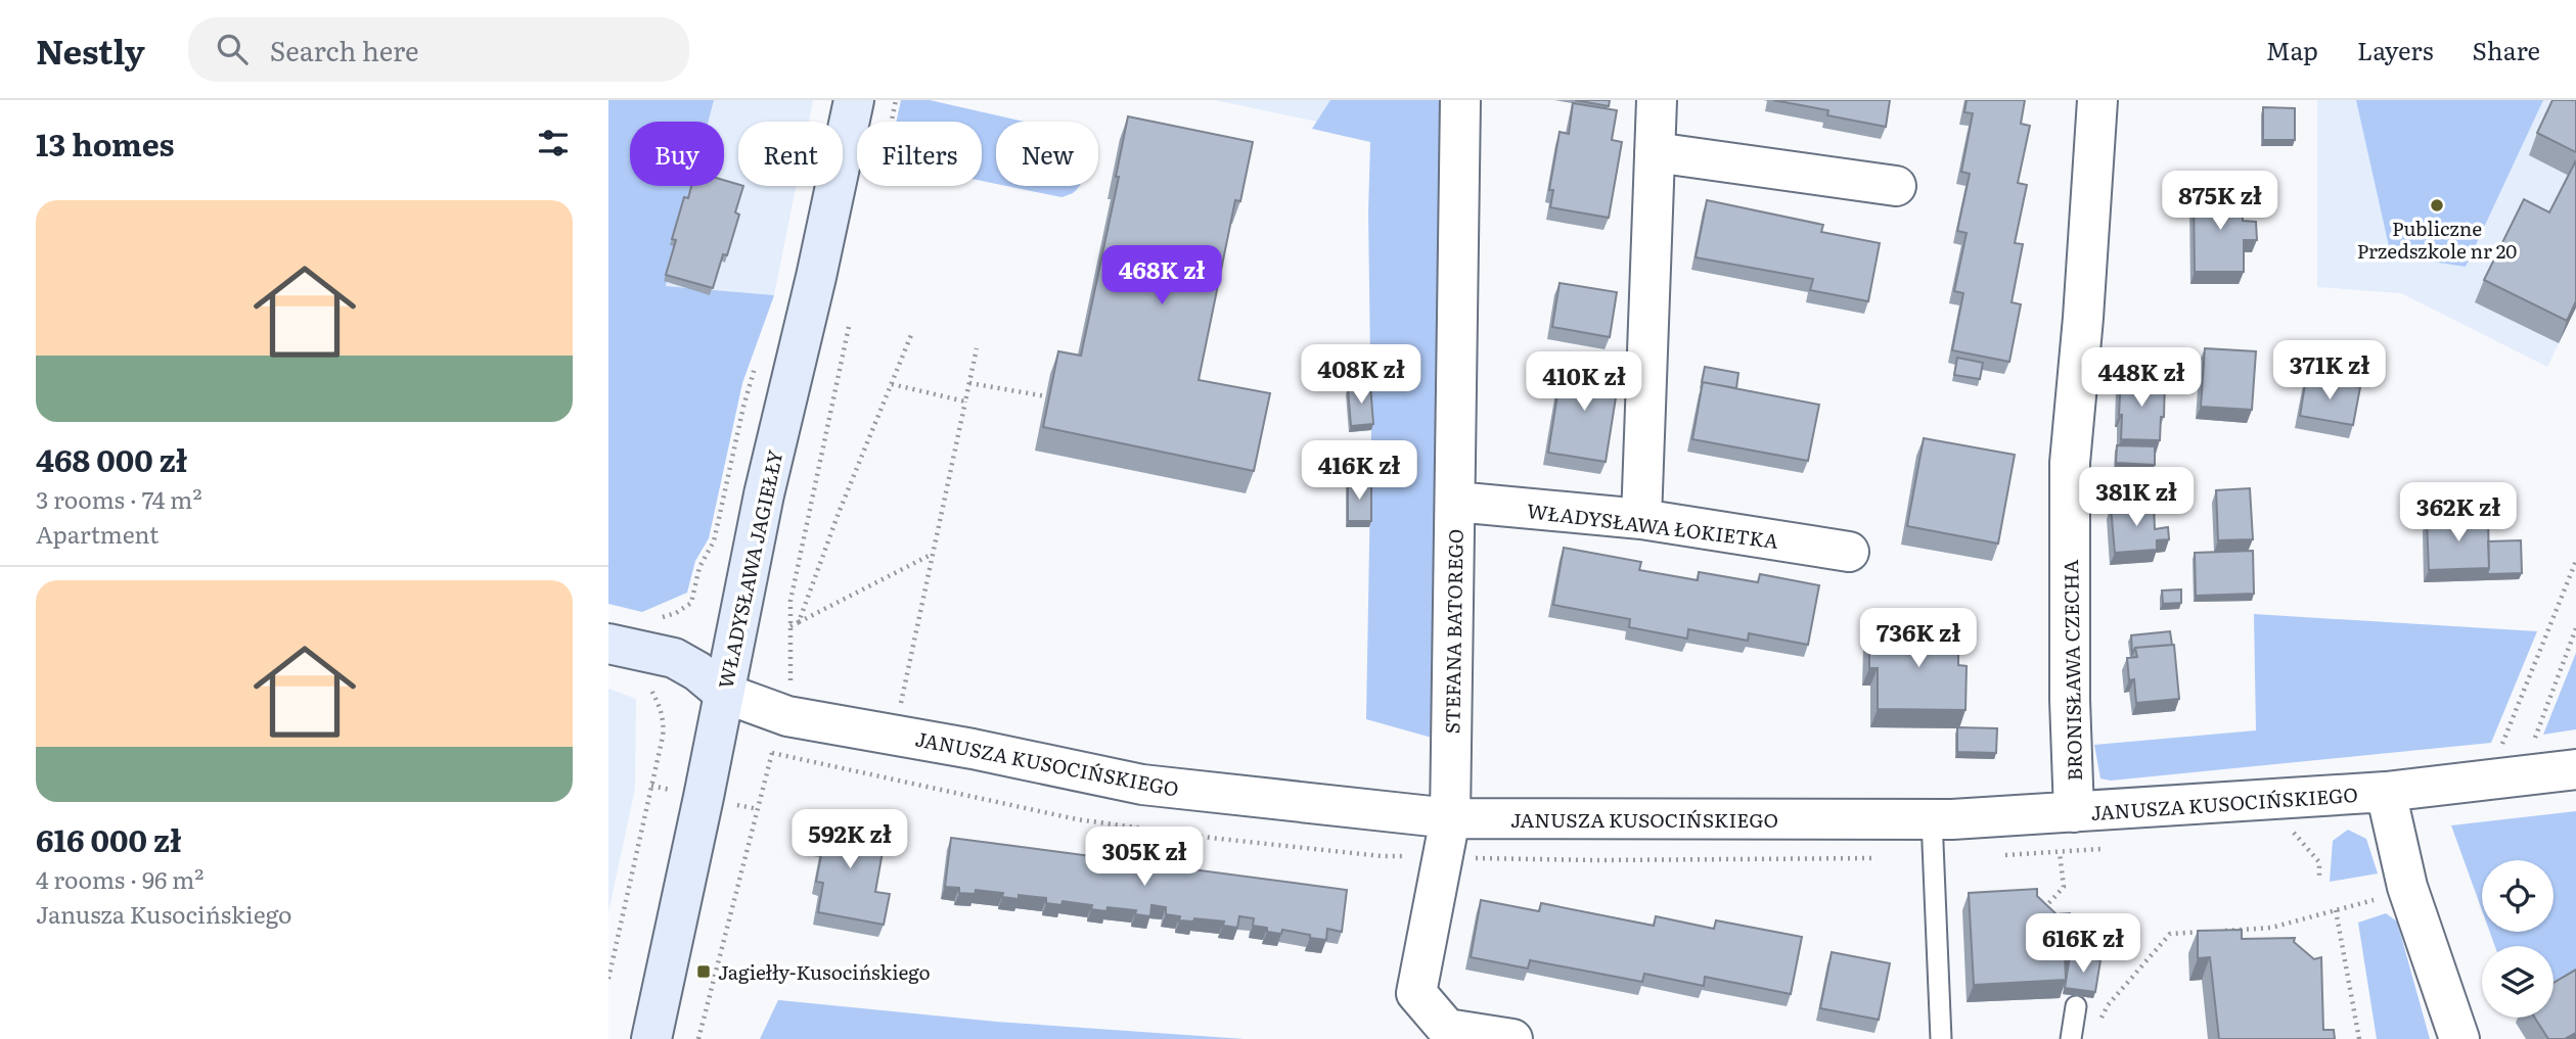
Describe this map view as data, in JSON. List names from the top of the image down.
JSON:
{
  "streets": {
    "street": [
      "WŁADYSŁAWA ŁOKIETKA",
      "WŁADYSŁAWA JAGIEŁŁY",
      "STEFANA BATOREGO",
      "BRONISŁAWA CZECHA",
      "JANUSZA KUSOCIŃSKIEGO"
    ]
  },
  "crossings": [
    ["WŁADYSŁAWA ŁOKIETKA", "STEFANA BATOREGO"],
    ["WŁADYSŁAWA JAGIEŁŁY", "JANUSZA KUSOCIŃSKIEGO"],
    ["STEFANA BATOREGO", "JANUSZA KUSOCIŃSKIEGO"],
    ["BRONISŁAWA CZECHA", "JANUSZA KUSOCIŃSKIEGO"]
  ],
  "places": {
    "other": ["Publiczne Przedszkole nr 20"],
    "transit": ["Jagiełły-Kusocińskiego"]
  },
  "page": {
    "header": "Nestly",
    "search": "Search here",
    "nav": ["Map", "Layers", "Share"],
    "heading": "13 homes",
    "chip": [
      "Buy",
      "Rent",
      "Filters",
      "New"
    ],
    "price": [
      "875K zł",
      "468K zł",
      "371K zł",
      "408K zł",
      "448K zł",
      "410K zł",
      "416K zł",
      "381K zł",
      "362K zł",
      "736K zł",
      "592K zł",
      "305K zł",
      "616K zł"
    ],
    "list": [
      {
        "name": "468 000 zł",
        "note": "3 rooms · 74 m² · Apartment"
      },
      {
        "name": "616 000 zł",
        "note": "4 rooms · 96 m² · Janusza Kusocińskiego"
      }
    ]
  }
}
